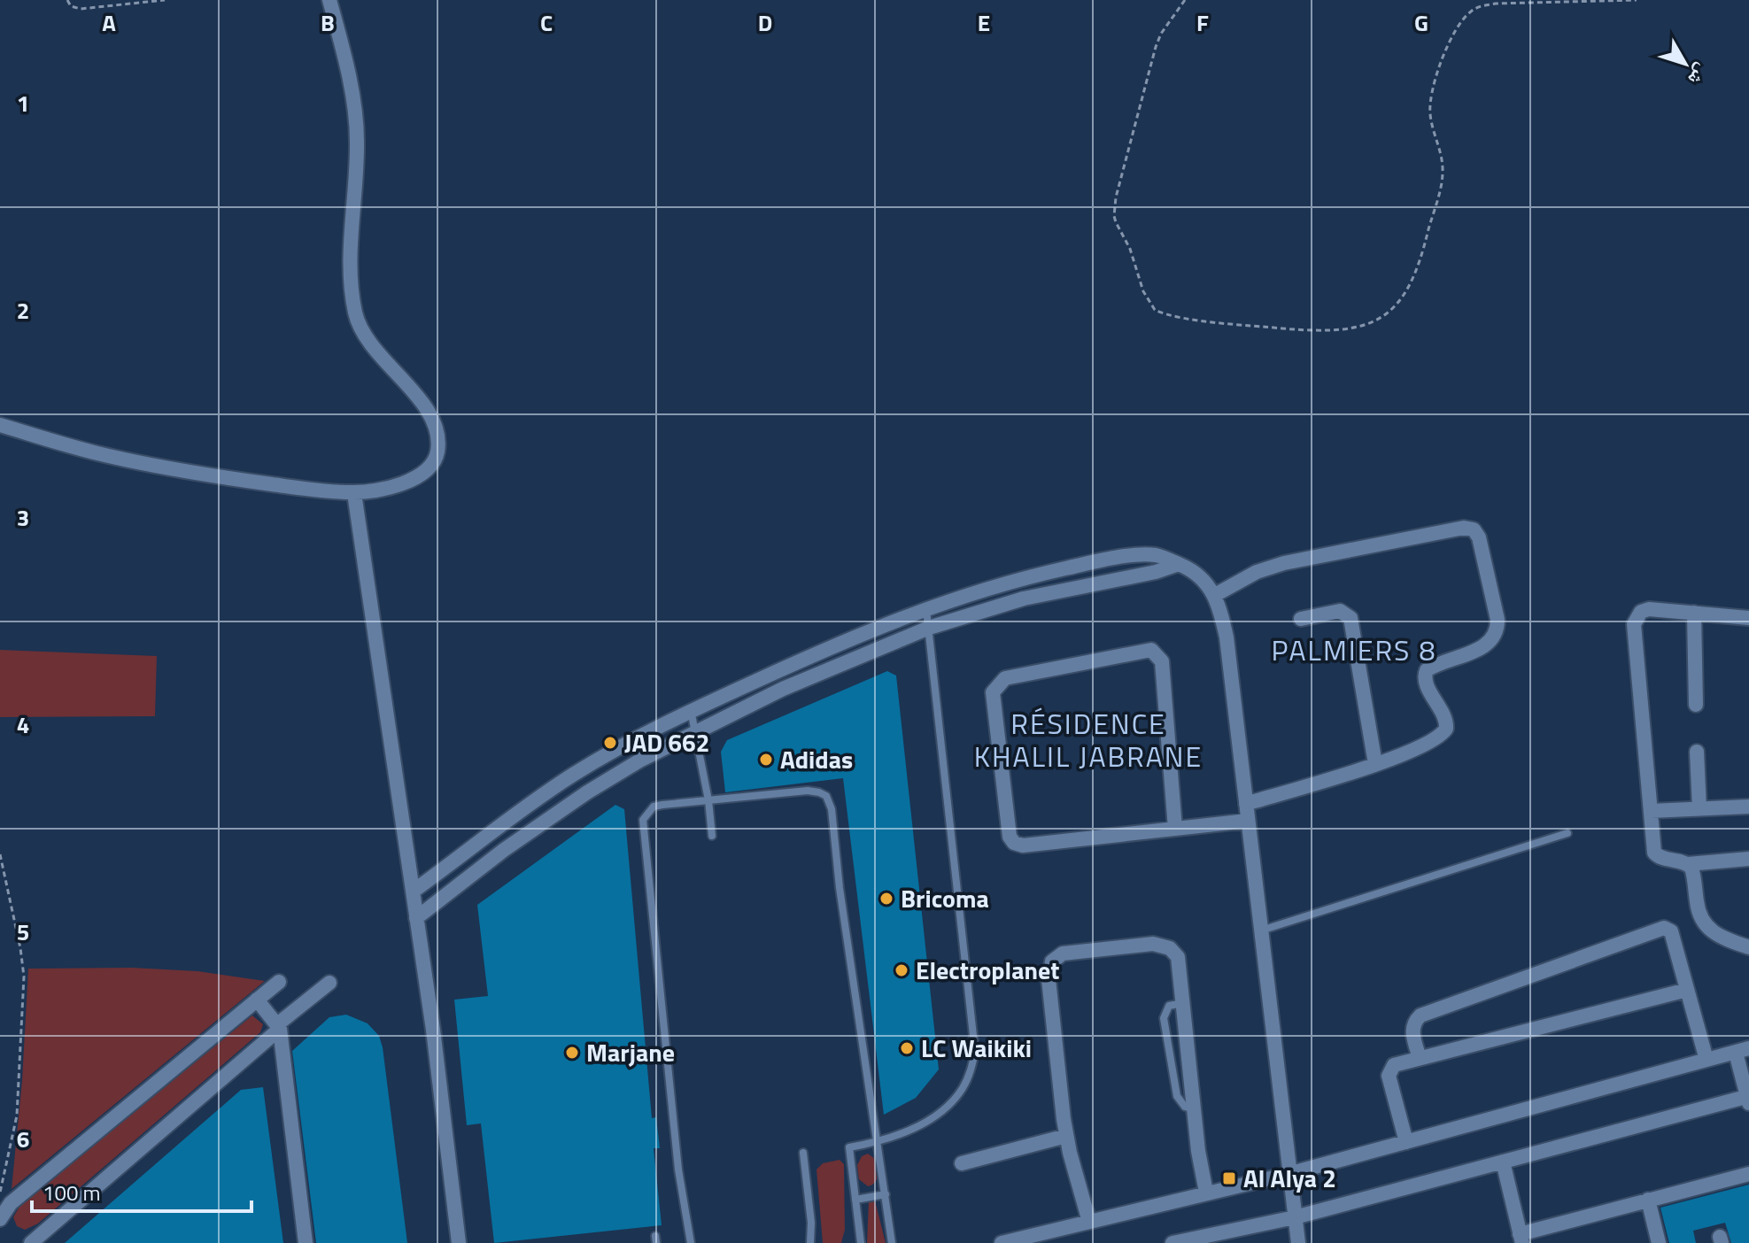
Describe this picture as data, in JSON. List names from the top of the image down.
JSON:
{
  "districts": ["PALMIERS 8", "RÉSIDENCE KHALIL JABRANE"],
  "places": {
    "other": [
      "JAD 662",
      "Adidas",
      "Bricoma",
      "Electroplanet",
      "LC Waikiki",
      "Marjane"
    ],
    "transit": ["Al Alya 2"]
  },
  "scale_bar": "100 m",
  "north": "bottom right",
  "grid": {
    "columns": [
      "A",
      "B",
      "C",
      "D",
      "E",
      "F",
      "G"
    ],
    "rows": [
      "1",
      "2",
      "3",
      "4",
      "5",
      "6"
    ]
  }
}
